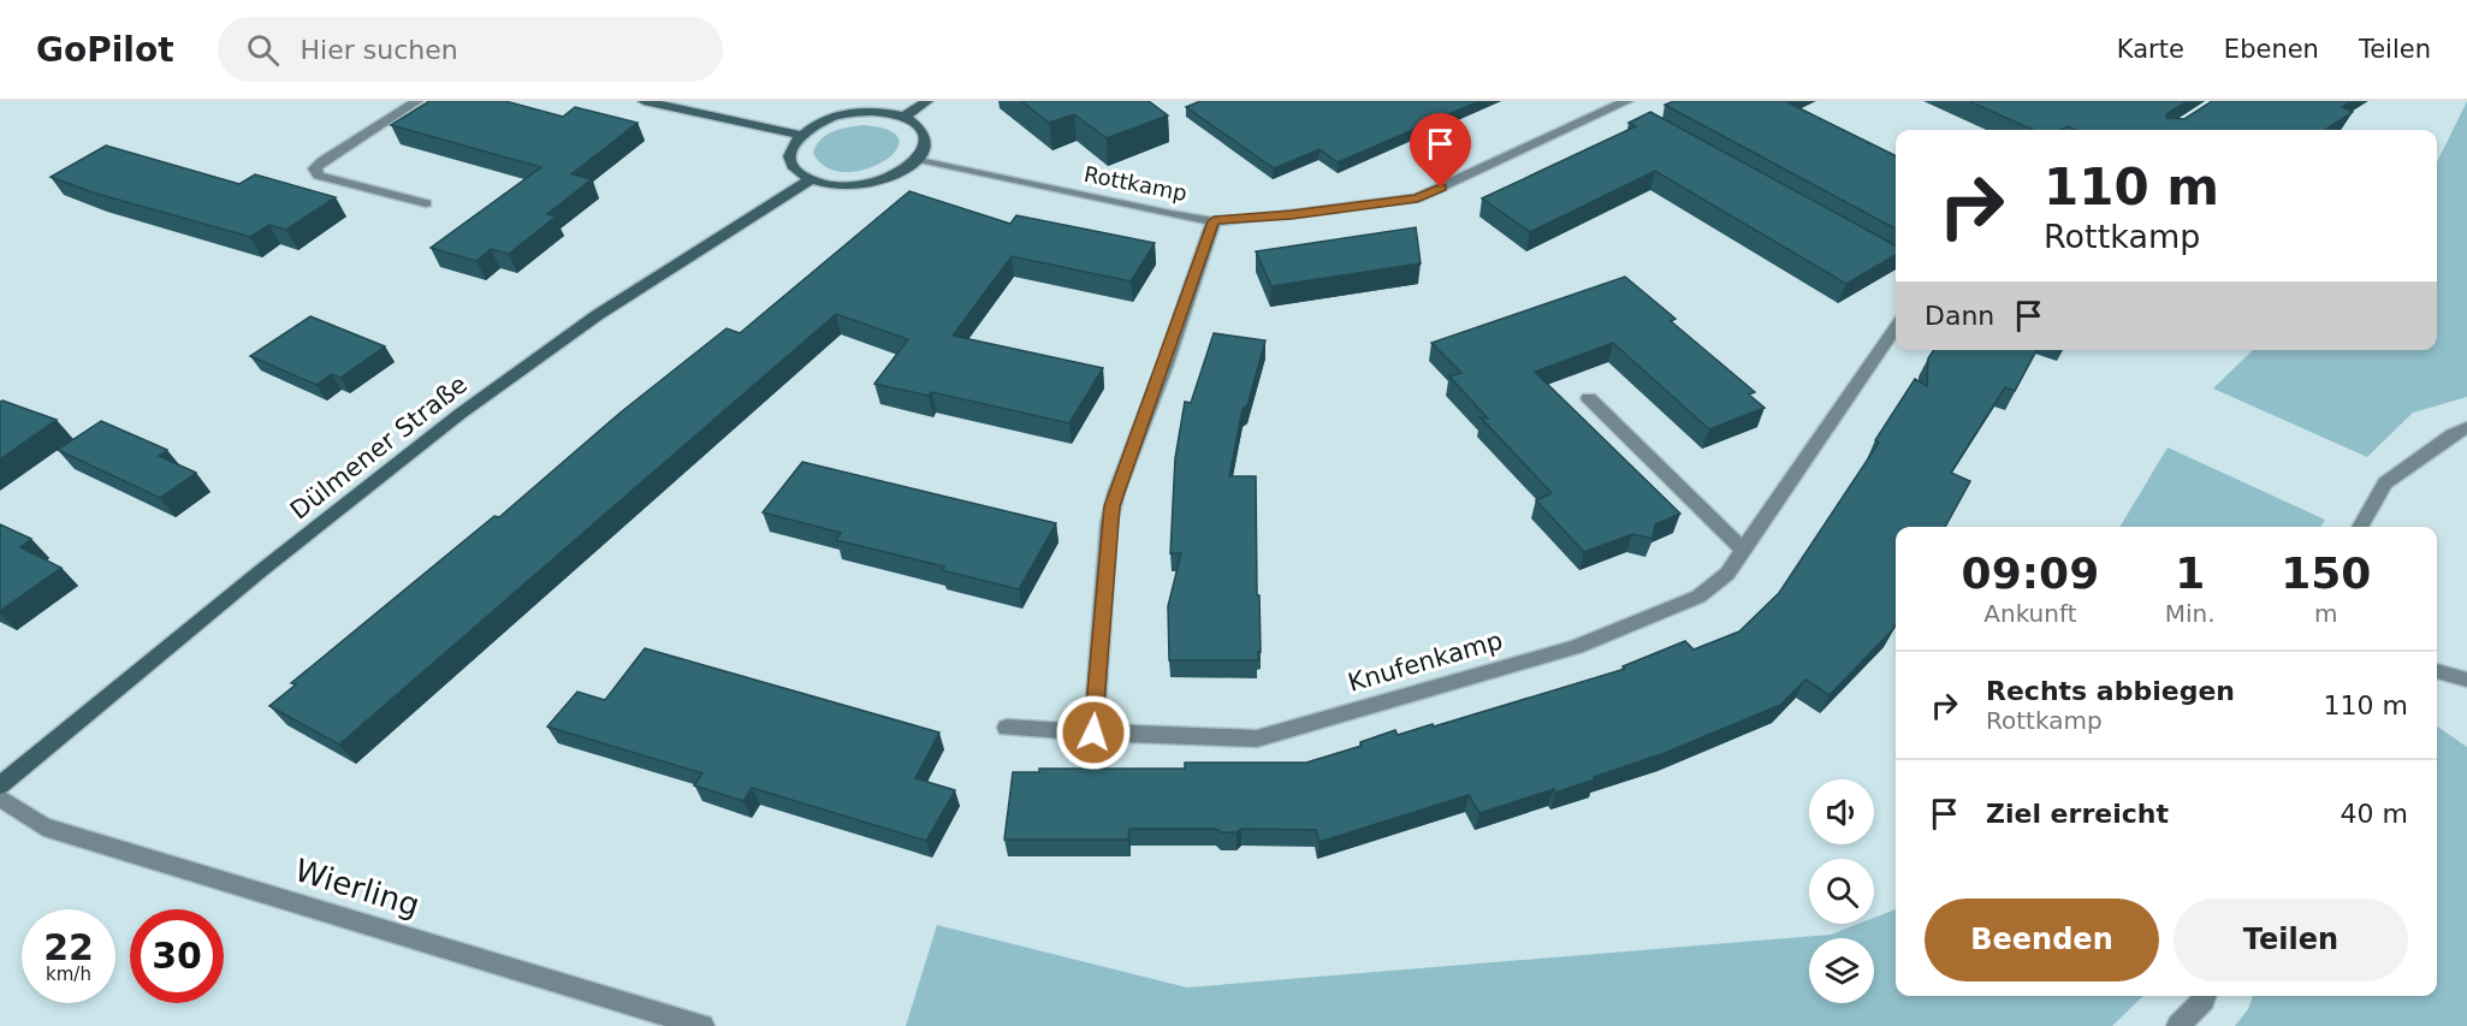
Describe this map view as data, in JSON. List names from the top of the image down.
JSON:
{
  "streets": {
    "main road": ["Dülmener Straße"],
    "street": ["Rottkamp", "Knufenkamp", "Wierling"]
  },
  "page": {
    "header": "GoPilot",
    "search": "Hier suchen",
    "nav": ["Karte", "Ebenen", "Teilen"],
    "turn": ["110 m", "Rottkamp"],
    "then": "Dann",
    "eta": [
      "09:09",
      "Ankunft",
      "1",
      "Min.",
      "150",
      "m"
    ],
    "list": [
      {
        "name": "Rechts abbiegen",
        "note": "Rottkamp",
        "value": "110 m"
      },
      {
        "name": "Ziel erreicht",
        "value": "40 m"
      }
    ],
    "buttons": ["Beenden", "Teilen"],
    "speed": "22 km/h",
    "limit": "30"
  }
}
